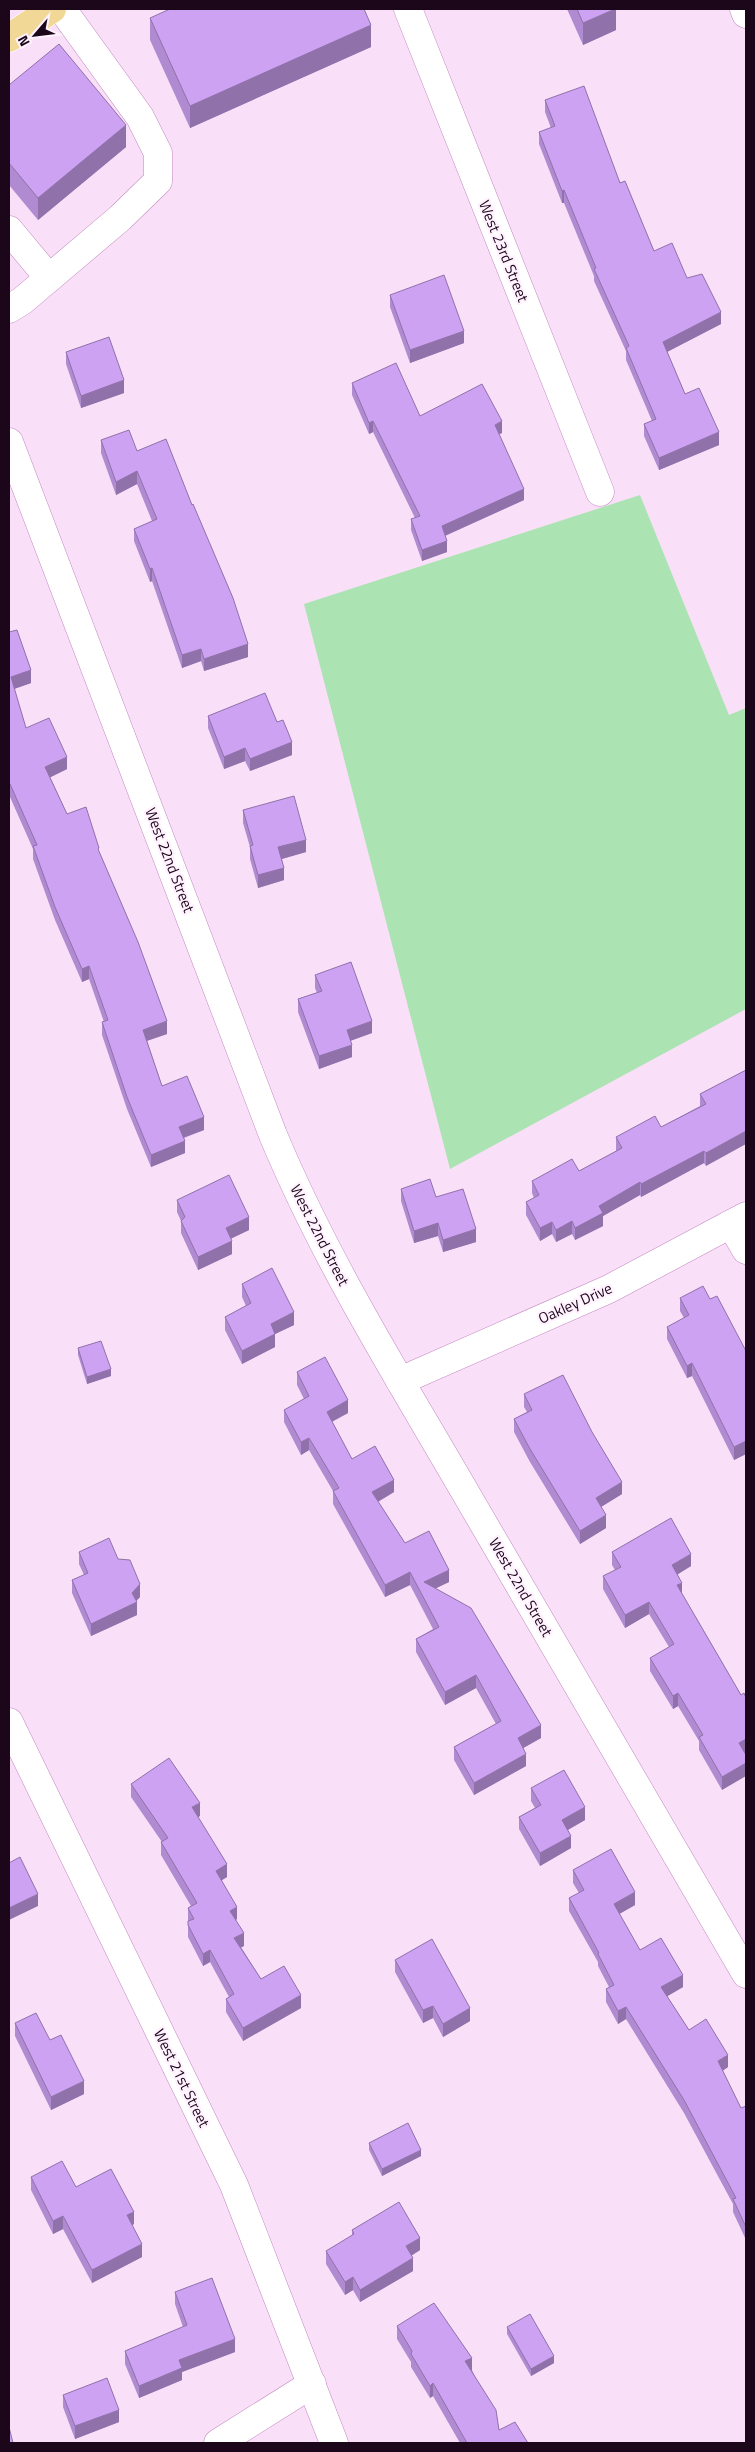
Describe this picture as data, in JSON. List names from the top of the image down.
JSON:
{
  "streets": {
    "street": [
      "West 23rd Street",
      "West 22nd Street",
      "Oakley Drive",
      "West 21st Street"
    ]
  },
  "crossings": [
    ["West 22nd Street", "Oakley Drive"]
  ],
  "north": "bottom left"
}
